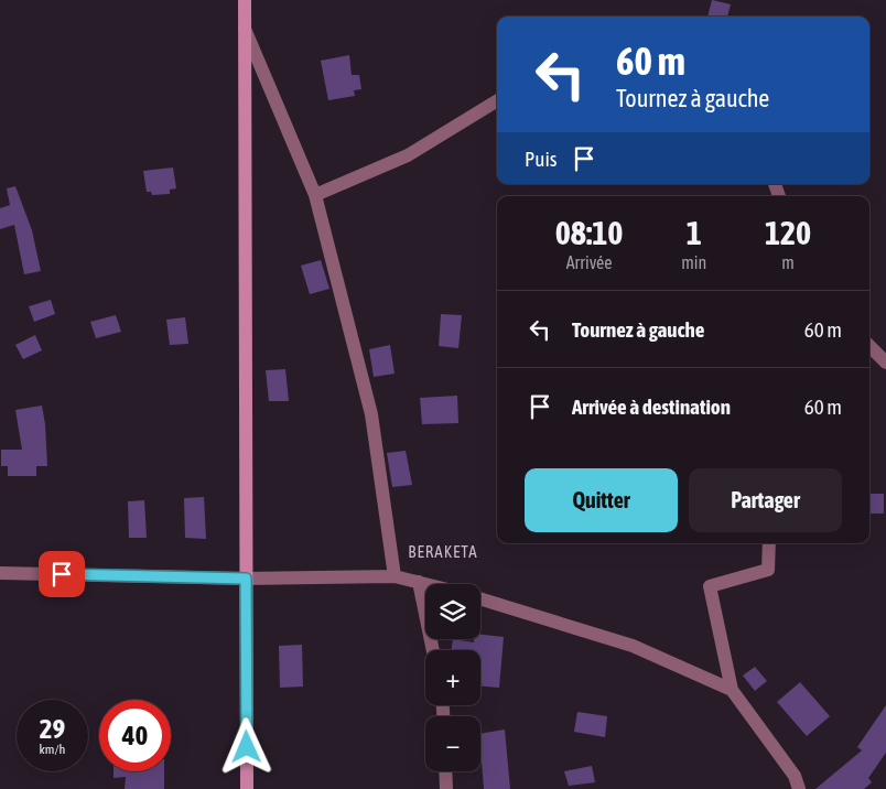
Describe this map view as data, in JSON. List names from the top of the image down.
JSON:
{
  "districts": ["BERAKETA"],
  "page": {
    "turn": ["60 m", "Tournez à gauche"],
    "then": "Puis",
    "eta": [
      "08:10",
      "Arrivée",
      "1",
      "min",
      "120",
      "m"
    ],
    "list": [
      {
        "name": "Tournez à gauche",
        "value": "60 m"
      },
      {
        "name": "Arrivée à destination",
        "value": "60 m"
      }
    ],
    "buttons": ["Quitter", "Partager"],
    "map_buttons": ["+", "−"],
    "speed": "29 km/h",
    "limit": "40"
  }
}
